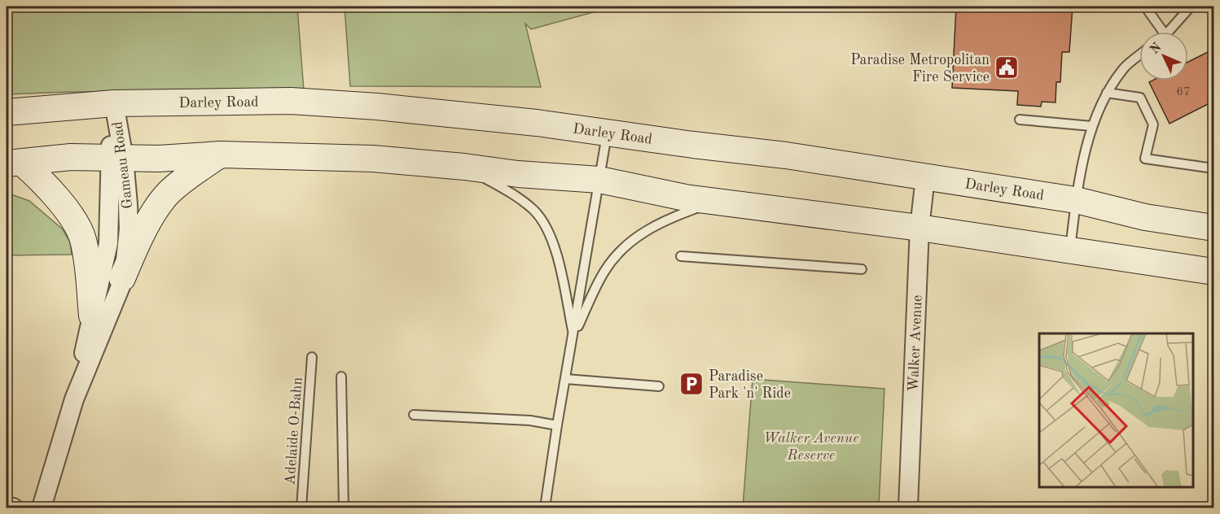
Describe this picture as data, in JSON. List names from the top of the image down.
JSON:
{
  "streets": {
    "main road": ["Darley Road"],
    "street": ["Gameau Road", "Walker Avenue"],
    "lane": ["Adelaide O-Bahn"]
  },
  "crossings": [
    ["Darley Road", "Gameau Road"],
    ["Darley Road", "Walker Avenue"]
  ],
  "parks": ["Walker Avenue Reserve"],
  "places": {
    "public building": ["Paradise Metropolitan Fire Service"],
    "parking": ["Paradise Park 'n' Ride"]
  },
  "house_numbers": ["67"],
  "north": "top left"
}
